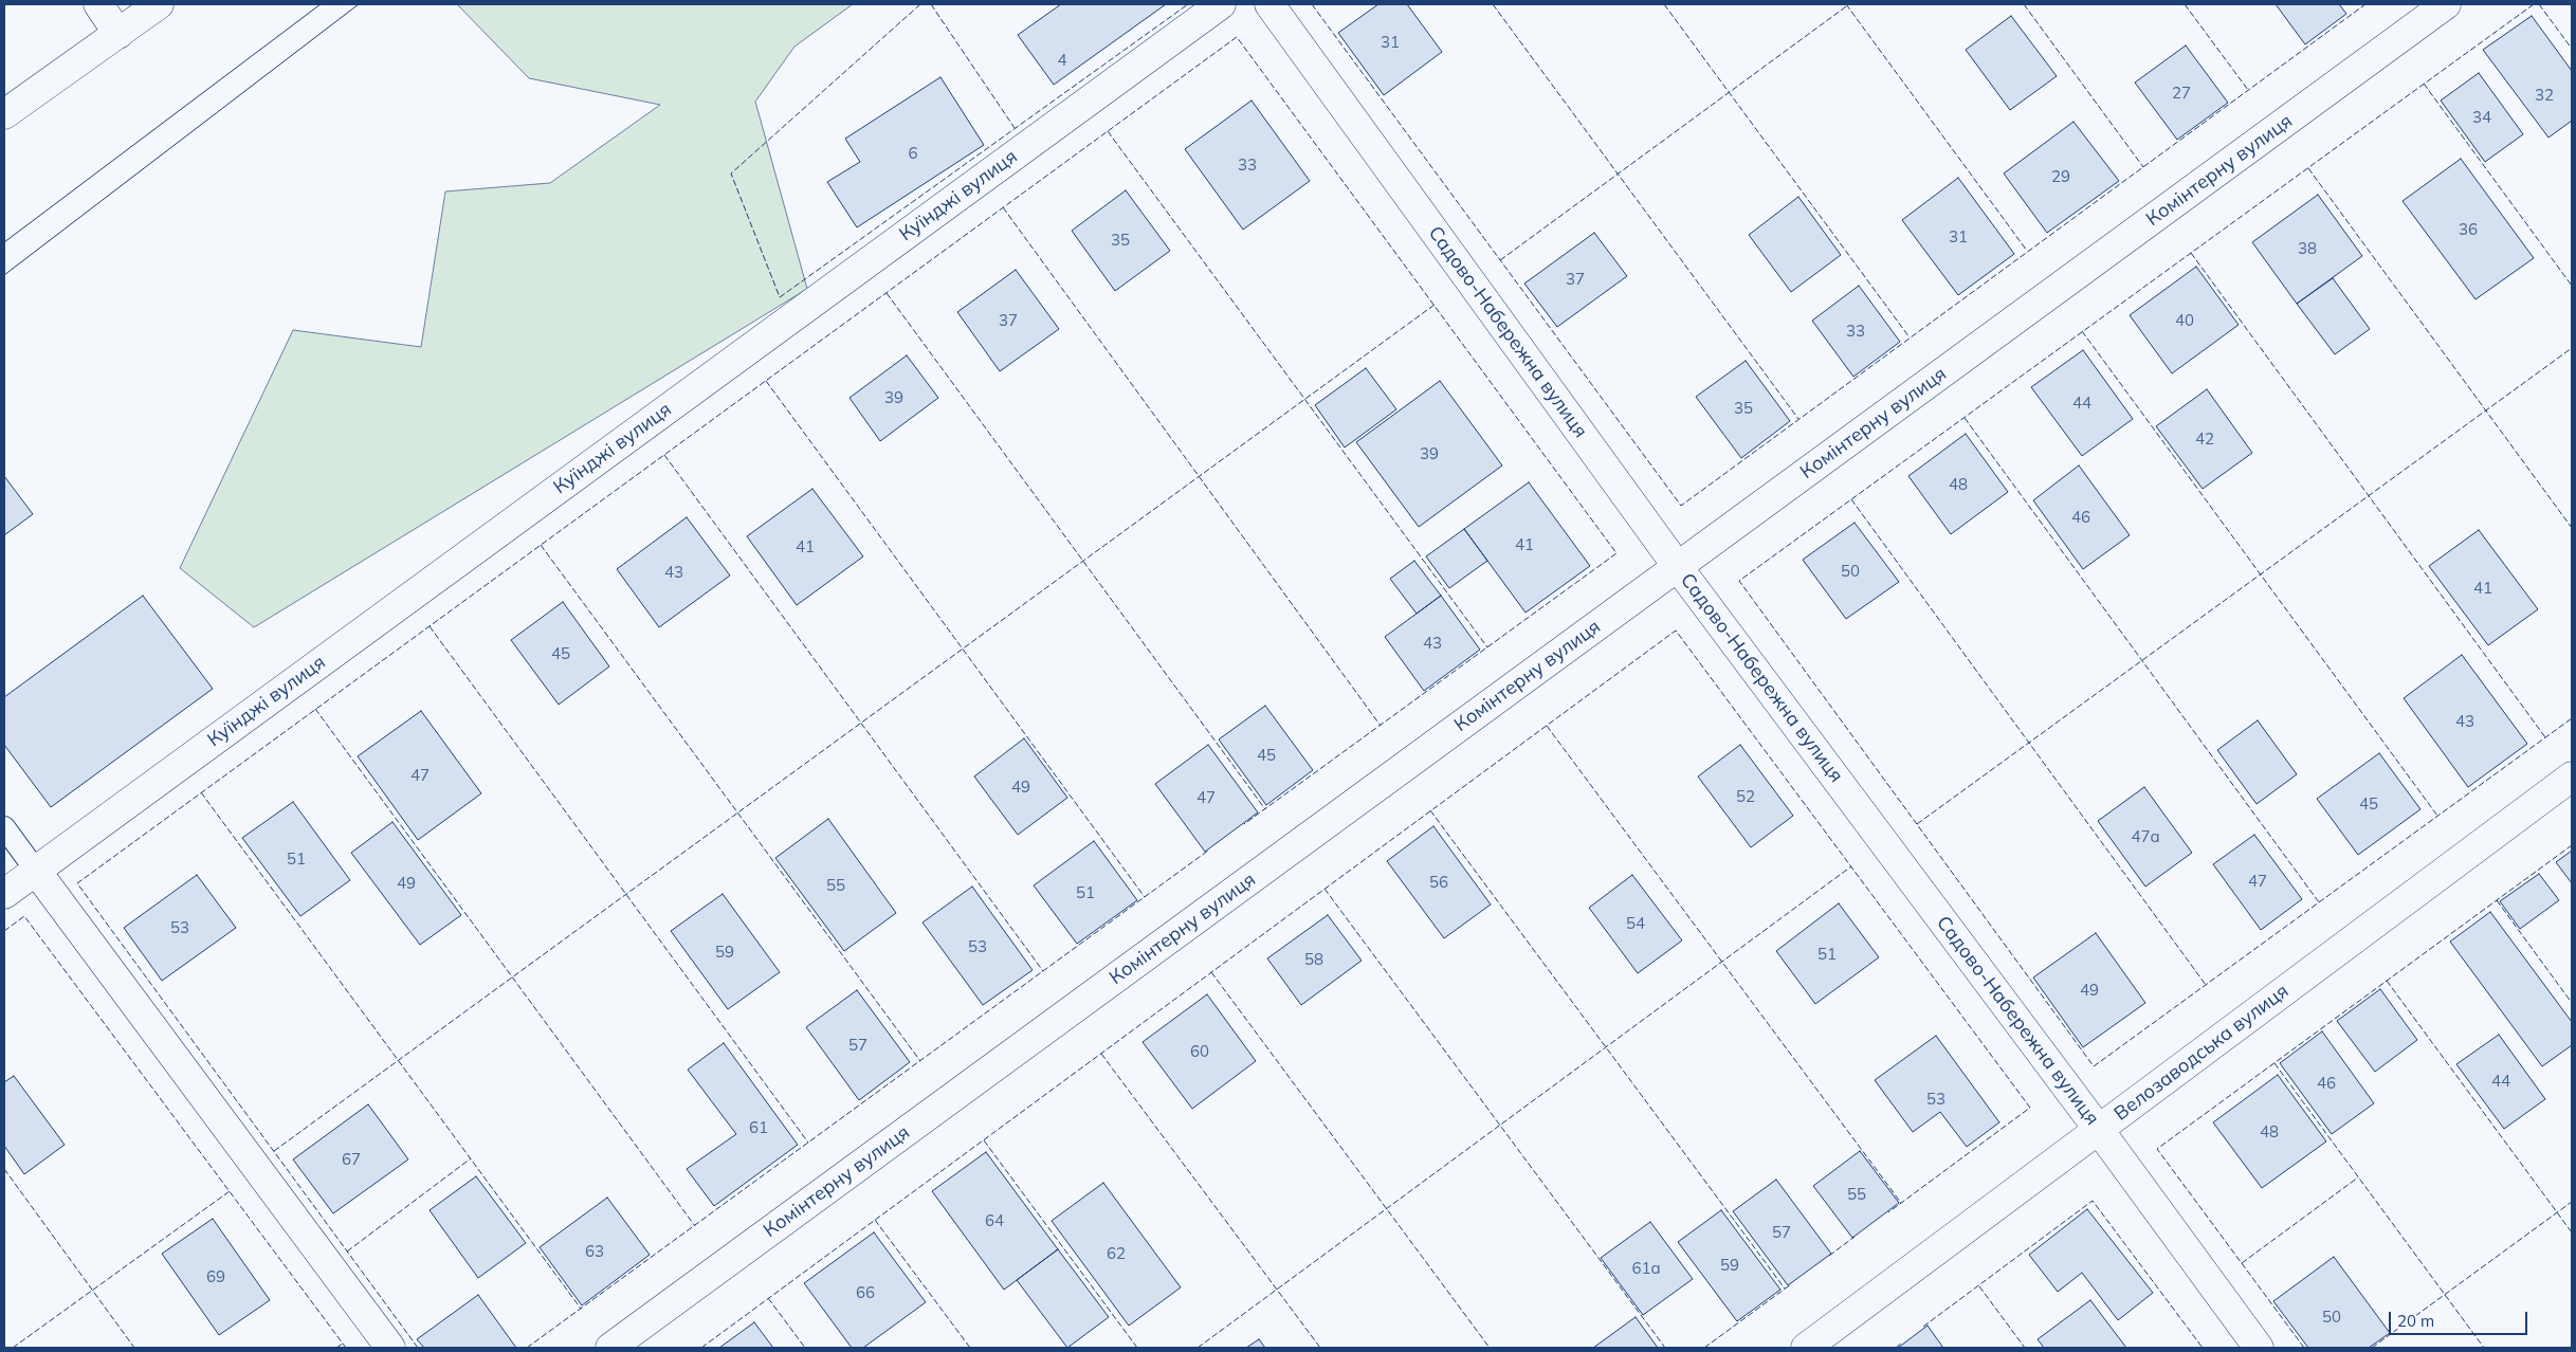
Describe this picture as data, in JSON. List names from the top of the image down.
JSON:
{
  "streets": {
    "street": [
      "Комінтерну вулиця",
      "Куїнджі вулиця",
      "Садово-Набережна вулиця",
      "Велозаводська вулиця"
    ]
  },
  "crossings": [
    ["Комінтерну вулиця", "Садово-Набережна вулиця"],
    ["Садово-Набережна вулиця", "Велозаводська вулиця"]
  ],
  "house_numbers": [
    "31",
    "4",
    "27",
    "32",
    "34",
    "6",
    "33",
    "29",
    "36",
    "31",
    "35",
    "38",
    "37",
    "37",
    "40",
    "33",
    "39",
    "44",
    "35",
    "42",
    "39",
    "48",
    "46",
    "41",
    "41",
    "50",
    "43",
    "41",
    "43",
    "45",
    "43",
    "45",
    "47",
    "49",
    "52",
    "47",
    "45",
    "47а",
    "51",
    "47",
    "56",
    "49",
    "55",
    "51",
    "54",
    "53",
    "53",
    "59",
    "51",
    "58",
    "49",
    "57",
    "60",
    "44",
    "46",
    "53",
    "61",
    "48",
    "67",
    "55",
    "64",
    "57",
    "63",
    "62",
    "59",
    "61а",
    "69",
    "66",
    "50"
  ],
  "scale_bar": "20 m"
}
